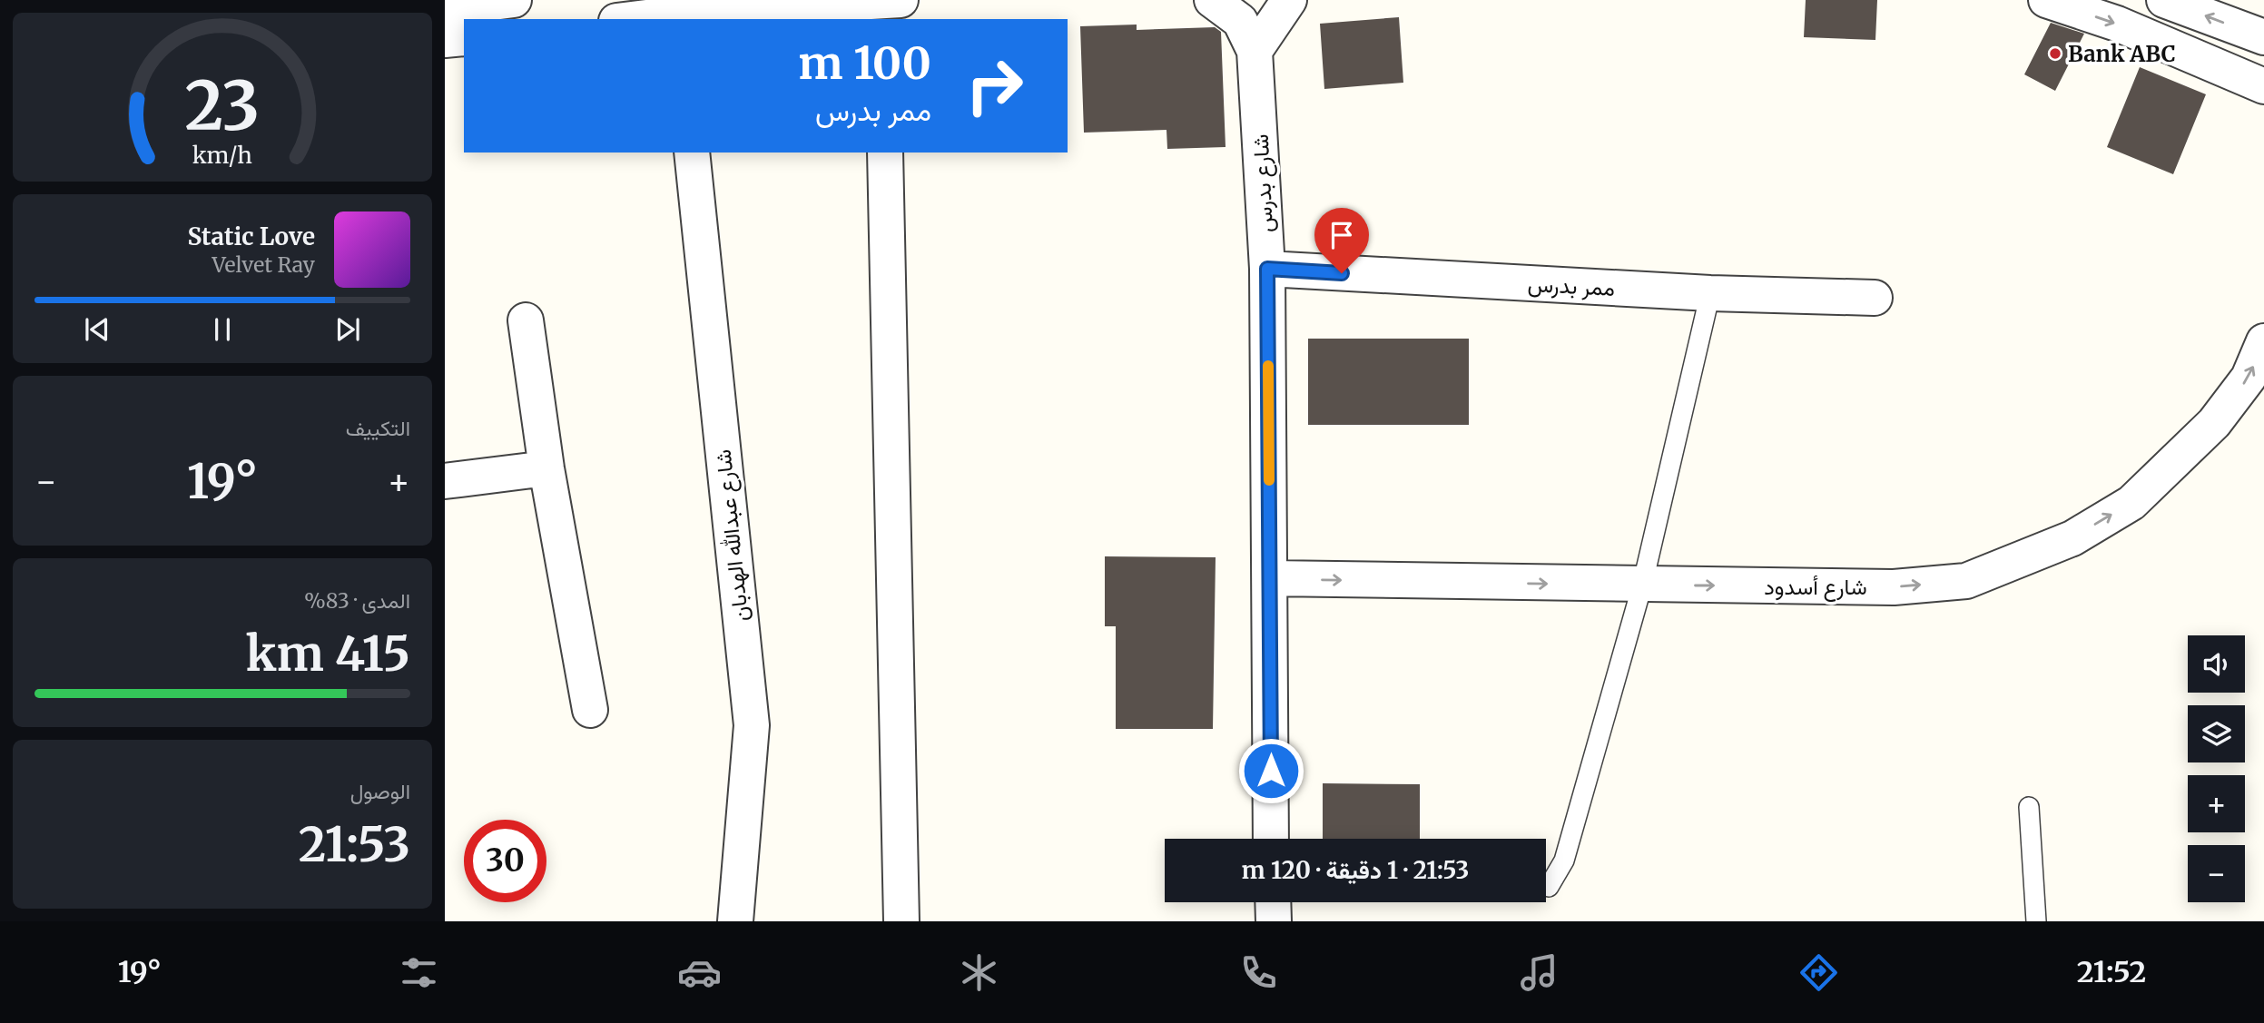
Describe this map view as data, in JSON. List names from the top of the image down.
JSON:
{
  "streets": {
    "street": [
      "شارع بدرس",
      "ممر بدرس",
      "شارع عبدالله الهدبان",
      "شارع أسدود"
    ]
  },
  "crossings": [
    ["شارع بدرس", "ممر بدرس"],
    ["شارع بدرس", "شارع أسدود"]
  ],
  "one_way": ["شارع أسدود"],
  "places": ["Bank ABC"],
  "page": {
    "turn": ["100 m", "ممر بدرس"],
    "song": ["Static Love", "Velvet Ray"],
    "tile": [
      "التكييف",
      ["المدى · 83%", "415 km"],
      ["الوصول", "21:53"]
    ],
    "heat": ["−", "19°", "+"],
    "map_buttons": ["+", "−"],
    "limit": "30",
    "trip": "21:53 · 1 دقيقة · 120 m",
    "tabs": ["21:52", "19°"],
    "gauge": ["23", "km/h"]
  }
}
